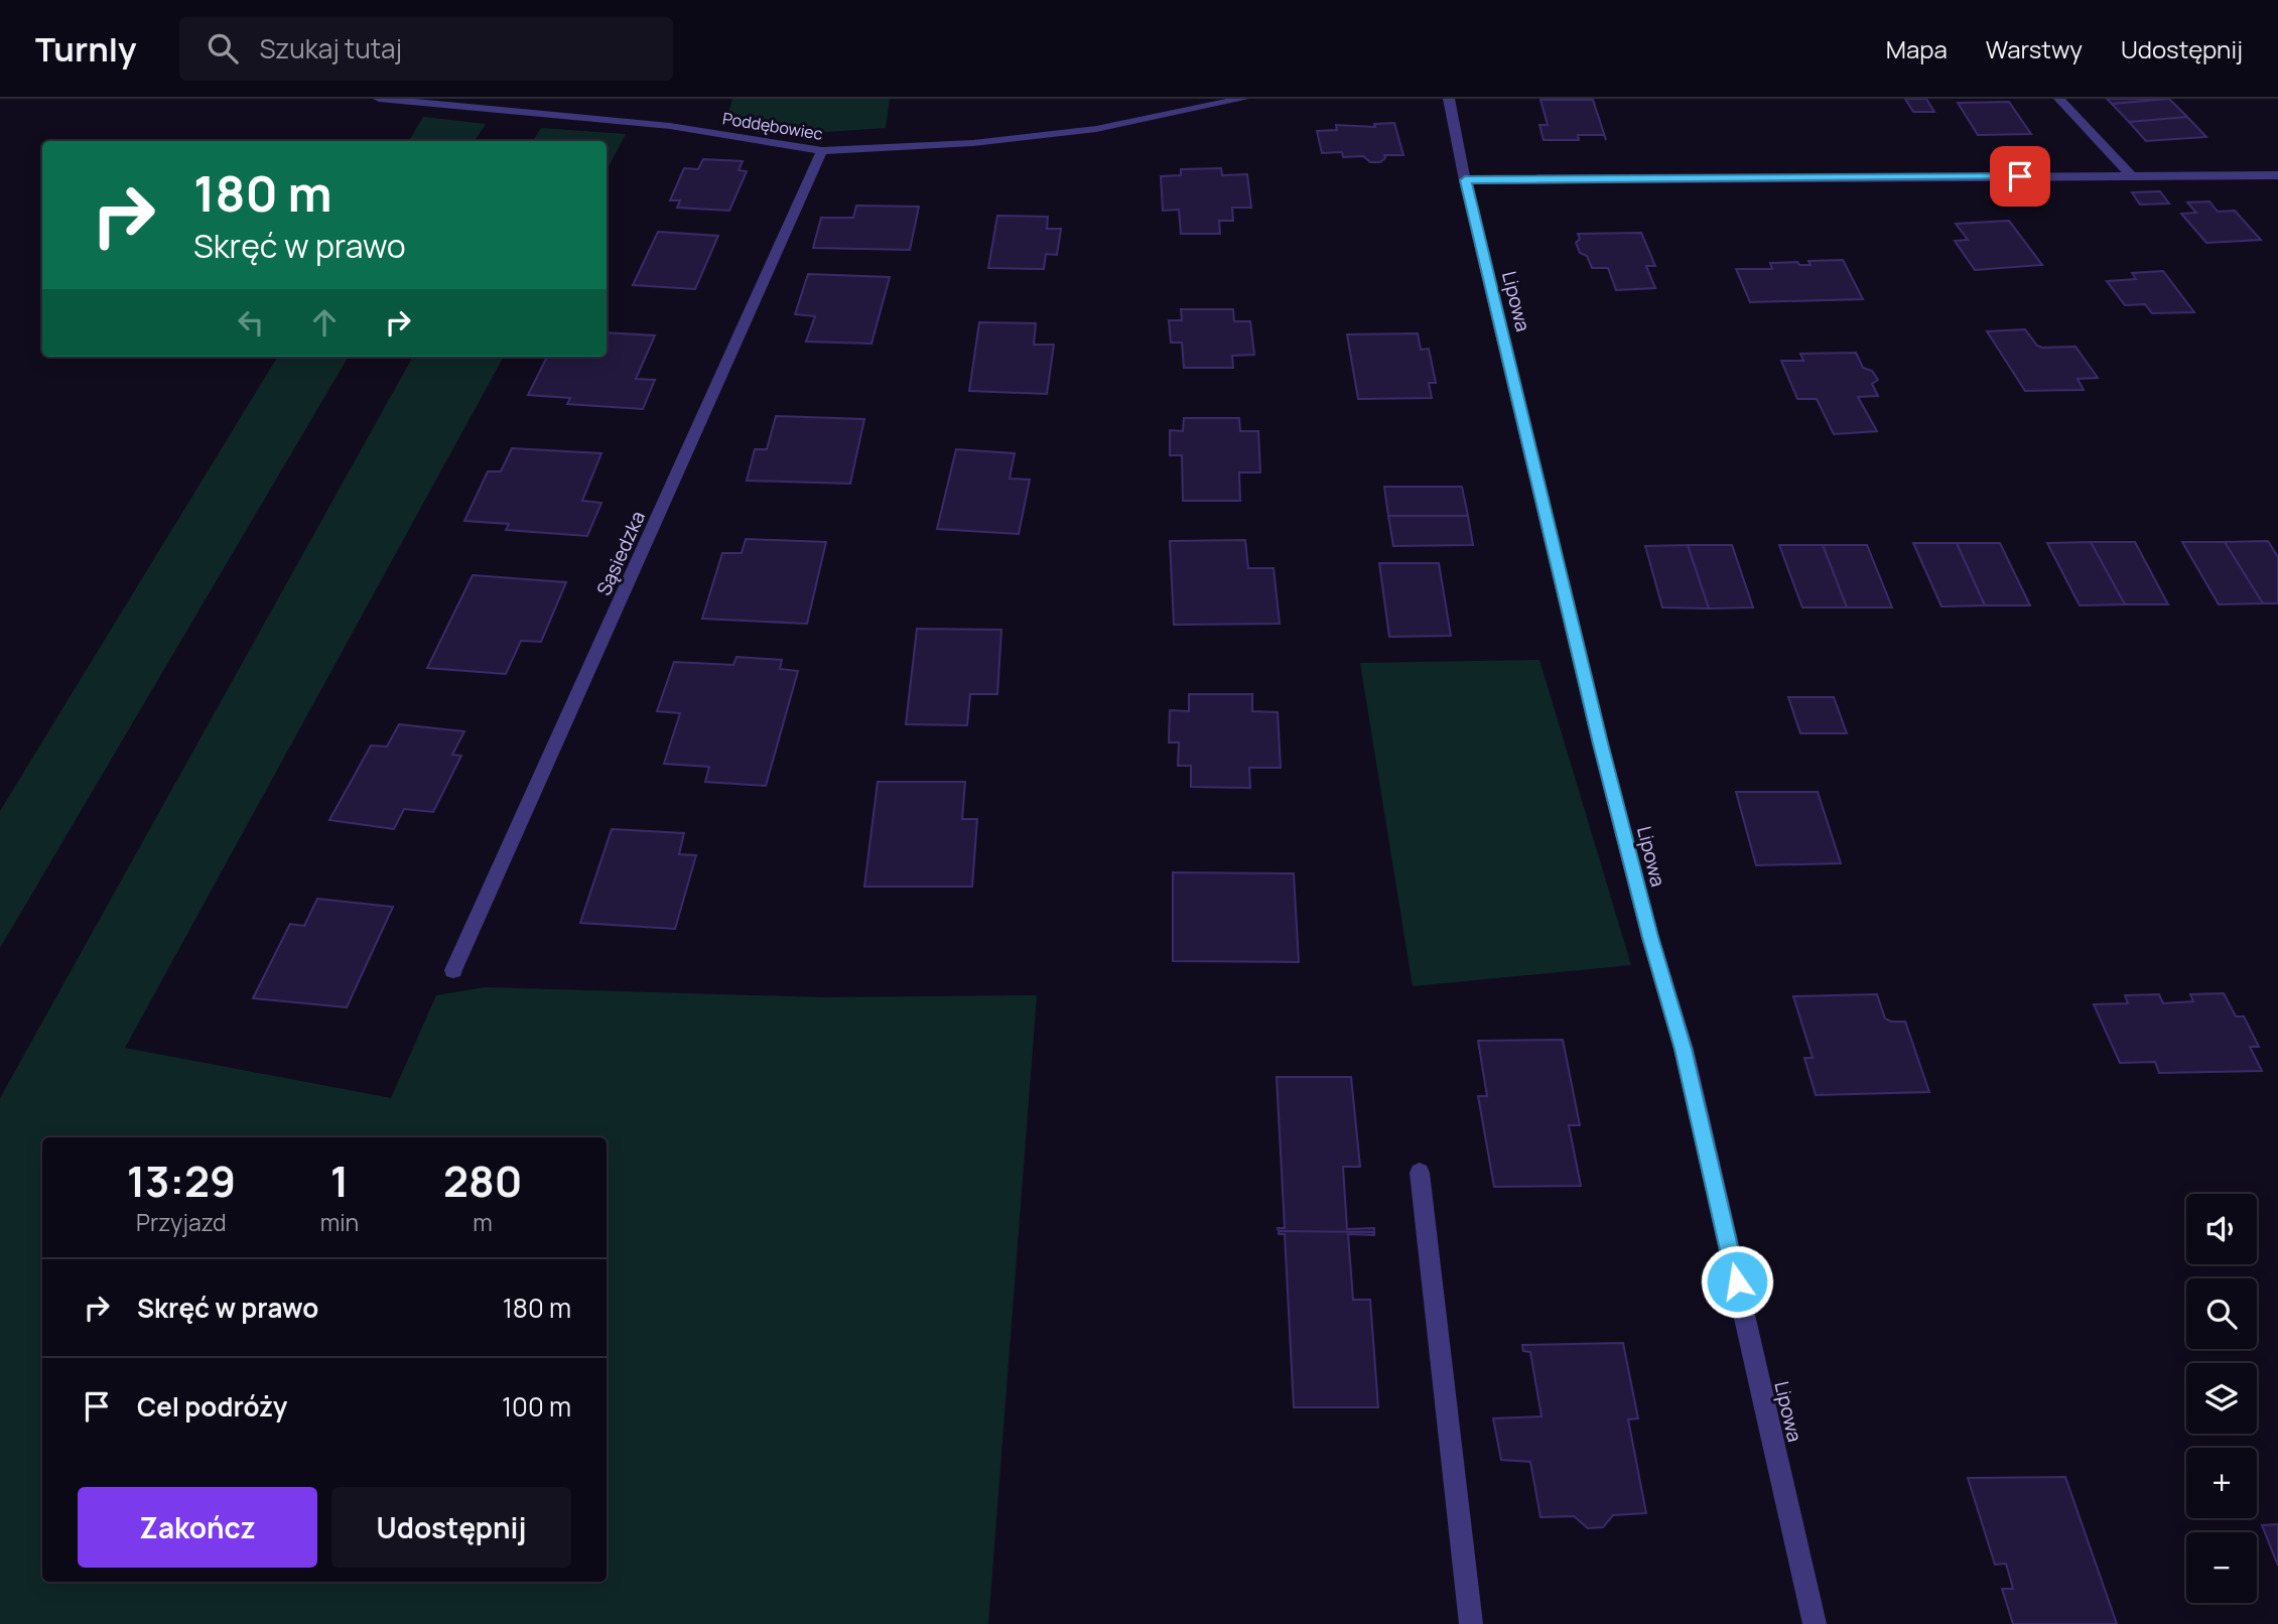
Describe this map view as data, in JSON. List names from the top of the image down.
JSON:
{
  "streets": {
    "street": ["Poddębowiec", "Lipowa", "Sąsiedzka"]
  },
  "crossings": [
    ["Poddębowiec", "Sąsiedzka"]
  ],
  "page": {
    "header": "Turnly",
    "search": "Szukaj tutaj",
    "nav": ["Mapa", "Warstwy", "Udostępnij"],
    "turn": ["180 m", "Skręć w prawo"],
    "eta": [
      "13:29",
      "Przyjazd",
      "1",
      "min",
      "280",
      "m"
    ],
    "map_buttons": ["+", "−"],
    "list": [
      {
        "name": "Skręć w prawo",
        "value": "180 m"
      },
      {
        "name": "Cel podróży",
        "value": "100 m"
      }
    ],
    "buttons": ["Zakończ", "Udostępnij"]
  }
}
